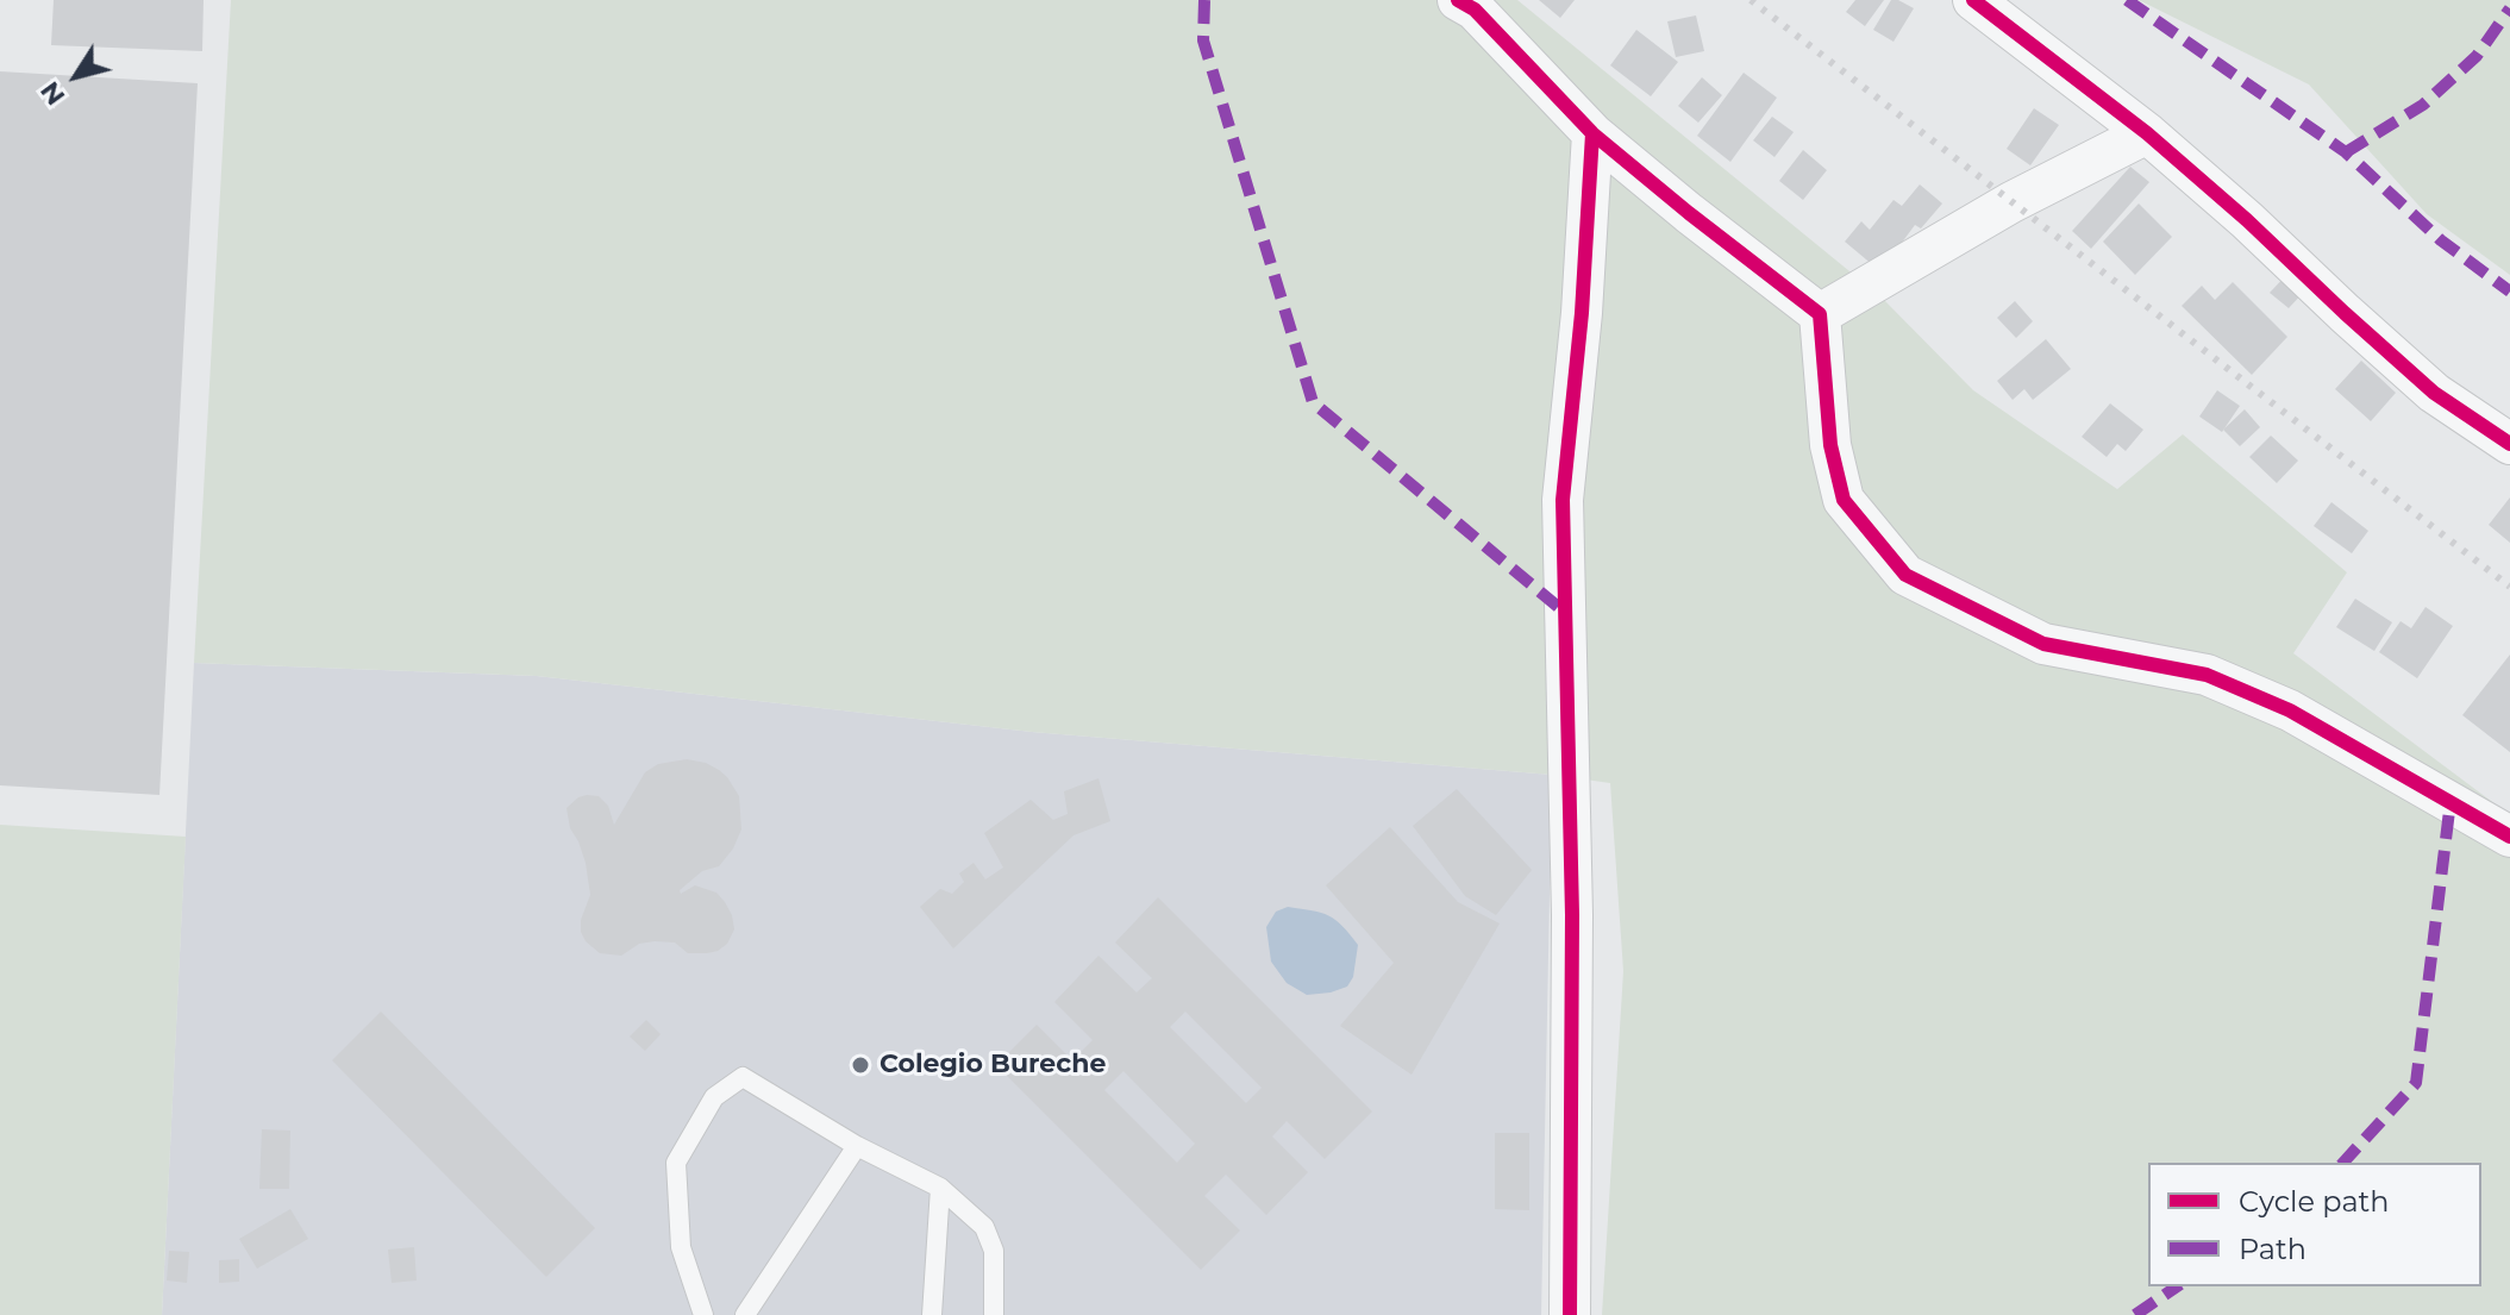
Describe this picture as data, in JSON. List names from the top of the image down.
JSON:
{
  "places": ["Colegio Bureche"],
  "legend": ["Cycle path", "Path"],
  "north": "bottom left"
}
